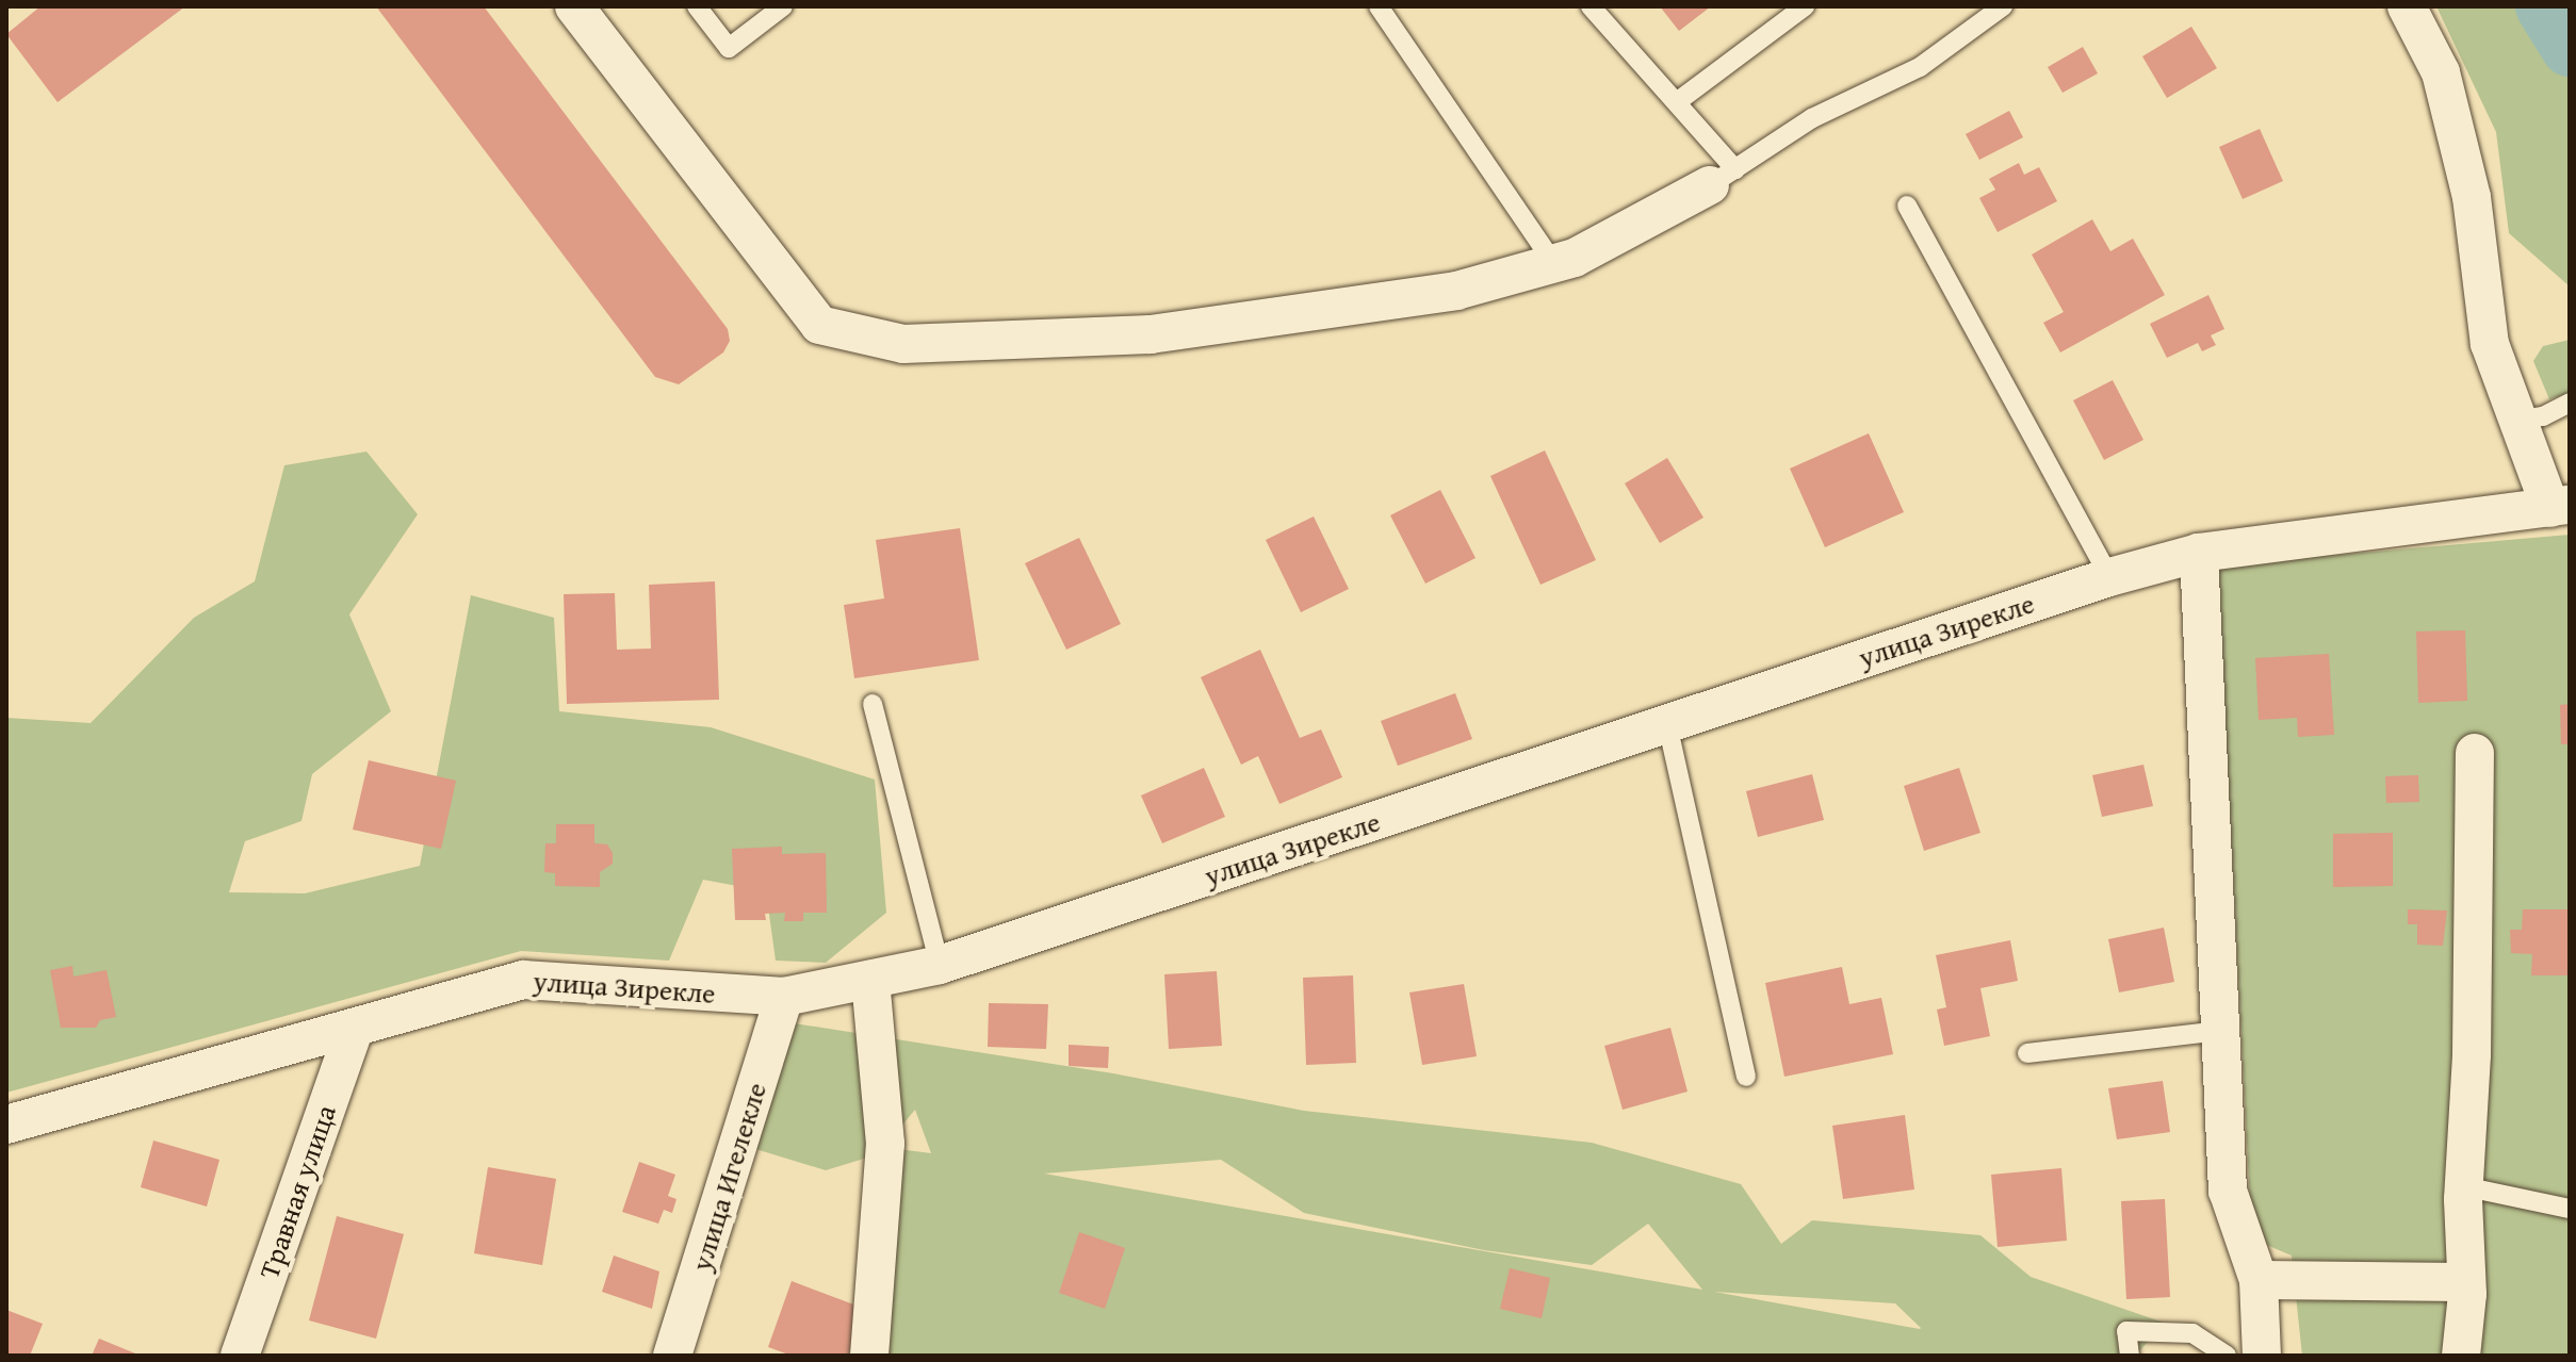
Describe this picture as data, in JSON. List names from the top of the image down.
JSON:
{
  "streets": {
    "street": ["улица Зирекле", "улица Игелекле", "Травная улица"]
  },
  "crossings": [
    ["улица Зирекле", "улица Игелекле"],
    ["улица Зирекле", "Травная улица"]
  ]
}
